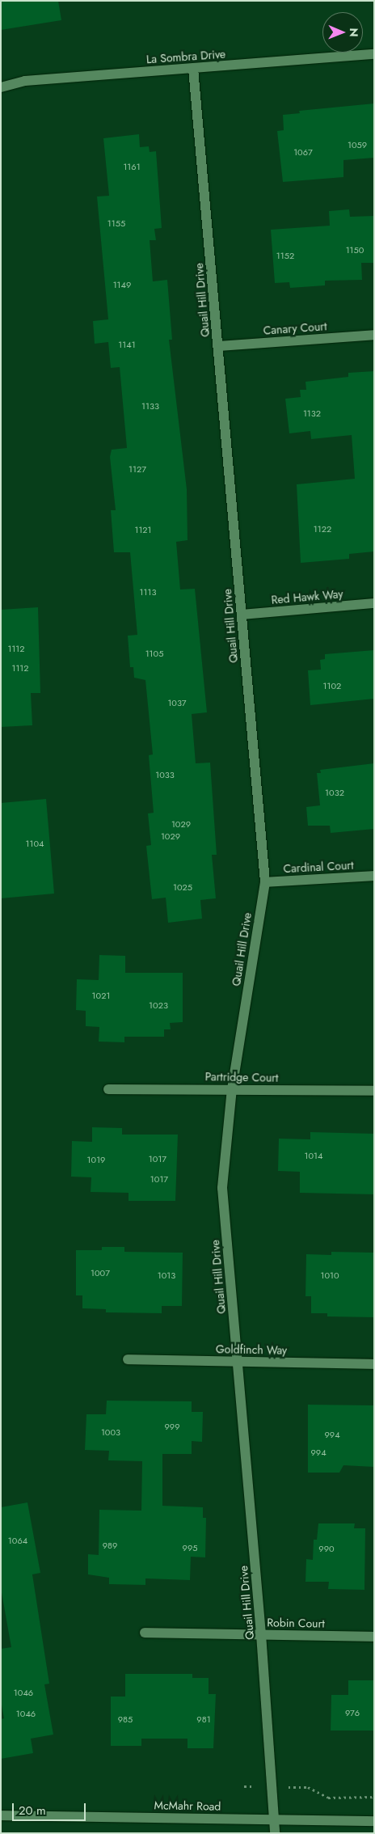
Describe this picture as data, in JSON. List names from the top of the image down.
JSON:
{
  "streets": {
    "street": [
      "La Sombra Drive",
      "Quail Hill Drive",
      "Canary Court",
      "Red Hawk Way",
      "Cardinal Court",
      "Partridge Court",
      "Goldfinch Way",
      "Robin Court",
      "McMahr Road"
    ]
  },
  "crossings": [
    ["La Sombra Drive", "Quail Hill Drive"],
    ["Quail Hill Drive", "Canary Court"],
    ["Quail Hill Drive", "Red Hawk Way"],
    ["Quail Hill Drive", "Cardinal Court"],
    ["Quail Hill Drive", "Partridge Court"],
    ["Quail Hill Drive", "Goldfinch Way"],
    ["Quail Hill Drive", "Robin Court"],
    ["Quail Hill Drive", "McMahr Road"]
  ],
  "house_numbers": [
    "1059",
    "1067",
    "1161",
    "1155",
    "1150",
    "1152",
    "1149",
    "1141",
    "1133",
    "1132",
    "1127",
    "1122",
    "1121",
    "1113",
    "1112",
    "1105",
    "1112",
    "1102",
    "1037",
    "1033",
    "1032",
    "1029",
    "1029",
    "1104",
    "1025",
    "1021",
    "1023",
    "1014",
    "1017",
    "1019",
    "1017",
    "1007",
    "1013",
    "1010",
    "999",
    "1003",
    "994",
    "994",
    "1064",
    "989",
    "995",
    "990",
    "1046",
    "976",
    "1046",
    "985",
    "981"
  ],
  "scale_bar": "20 m",
  "north": "right"
}
